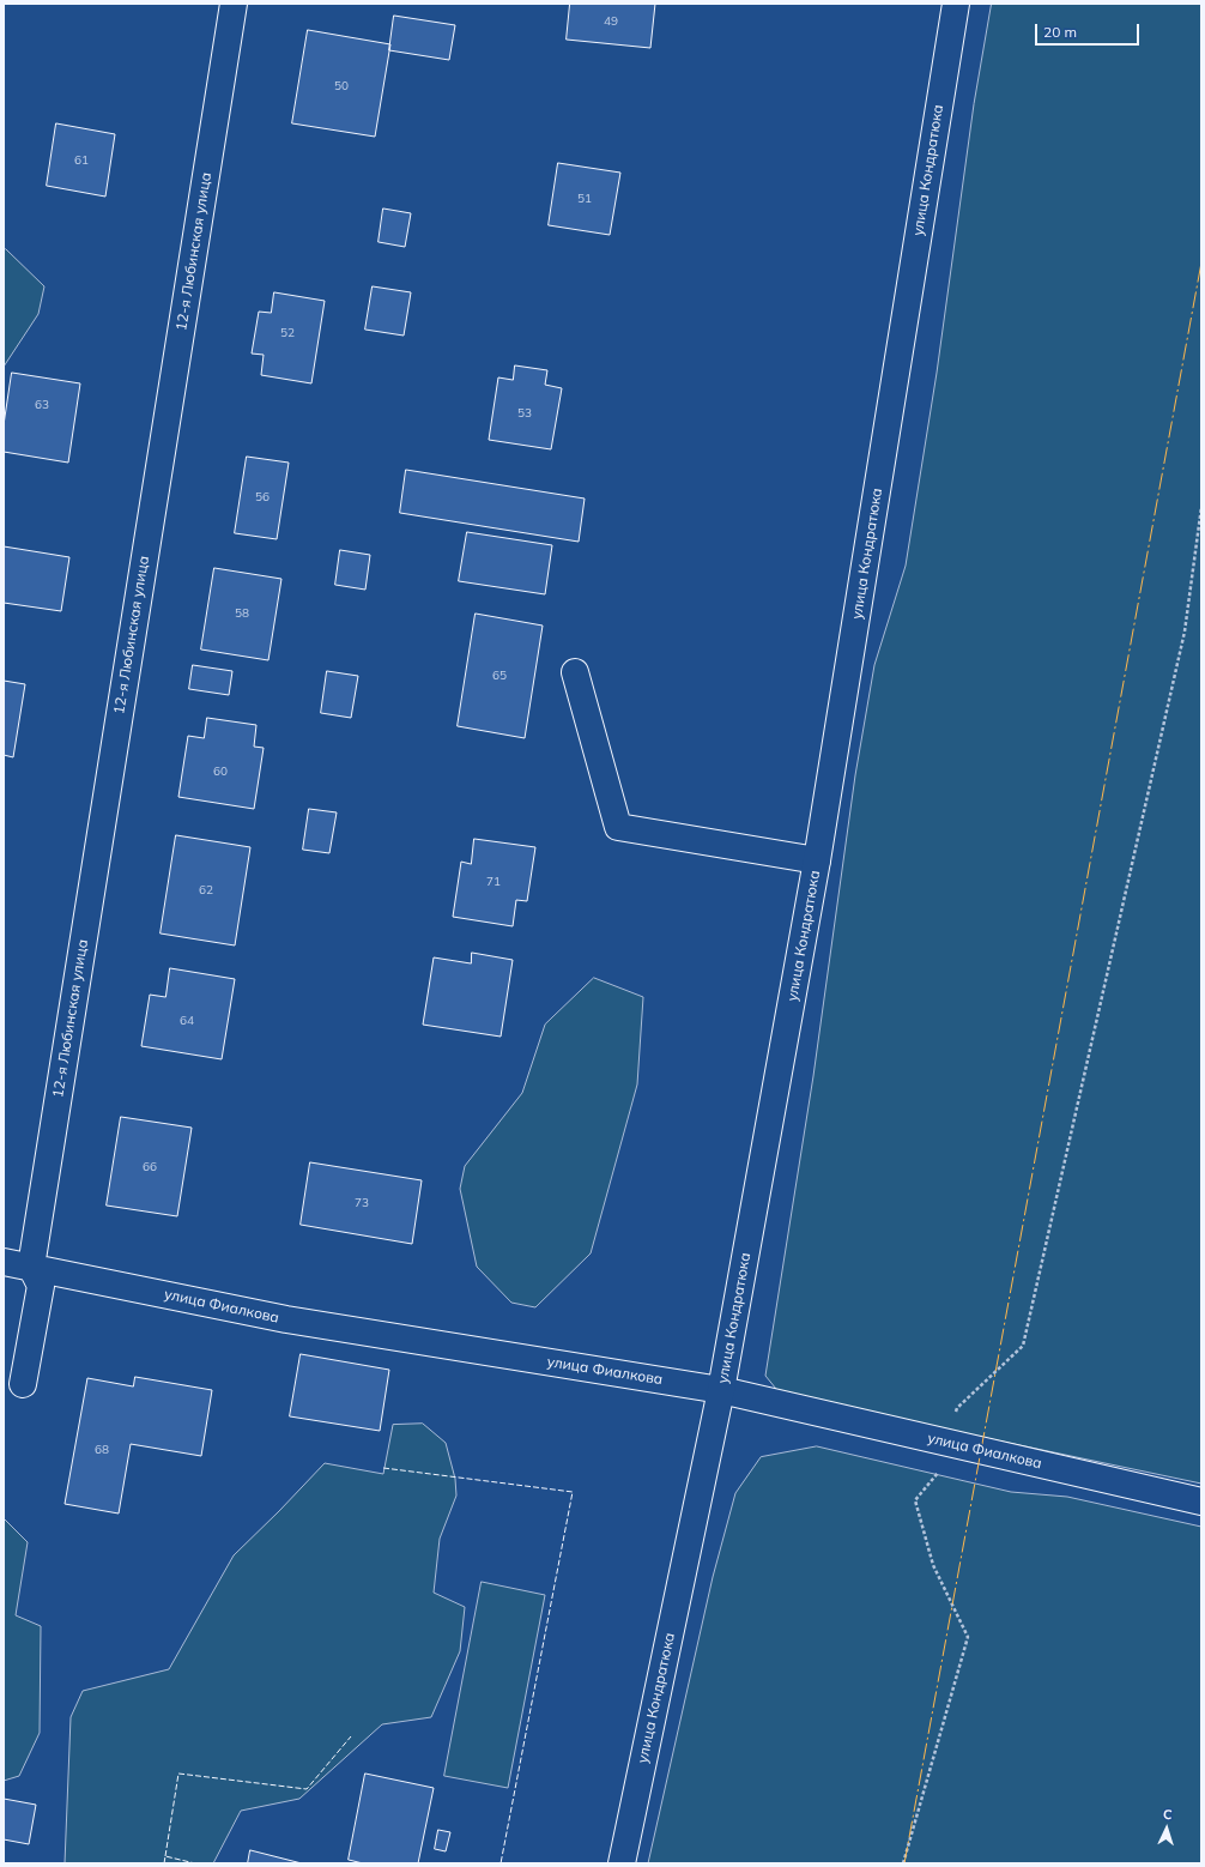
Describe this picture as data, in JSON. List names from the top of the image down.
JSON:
{
  "streets": {
    "street": ["улица Кондратюка", "12-я Любинская улица", "улица Фиалкова"]
  },
  "crossings": [
    ["улица Кондратюка", "улица Фиалкова"],
    ["12-я Любинская улица", "улица Фиалкова"]
  ],
  "house_numbers": [
    "49",
    "50",
    "61",
    "51",
    "52",
    "63",
    "53",
    "56",
    "58",
    "65",
    "60",
    "71",
    "62",
    "64",
    "66",
    "73",
    "68"
  ],
  "scale_bar": "20 m",
  "north": "top"
}
